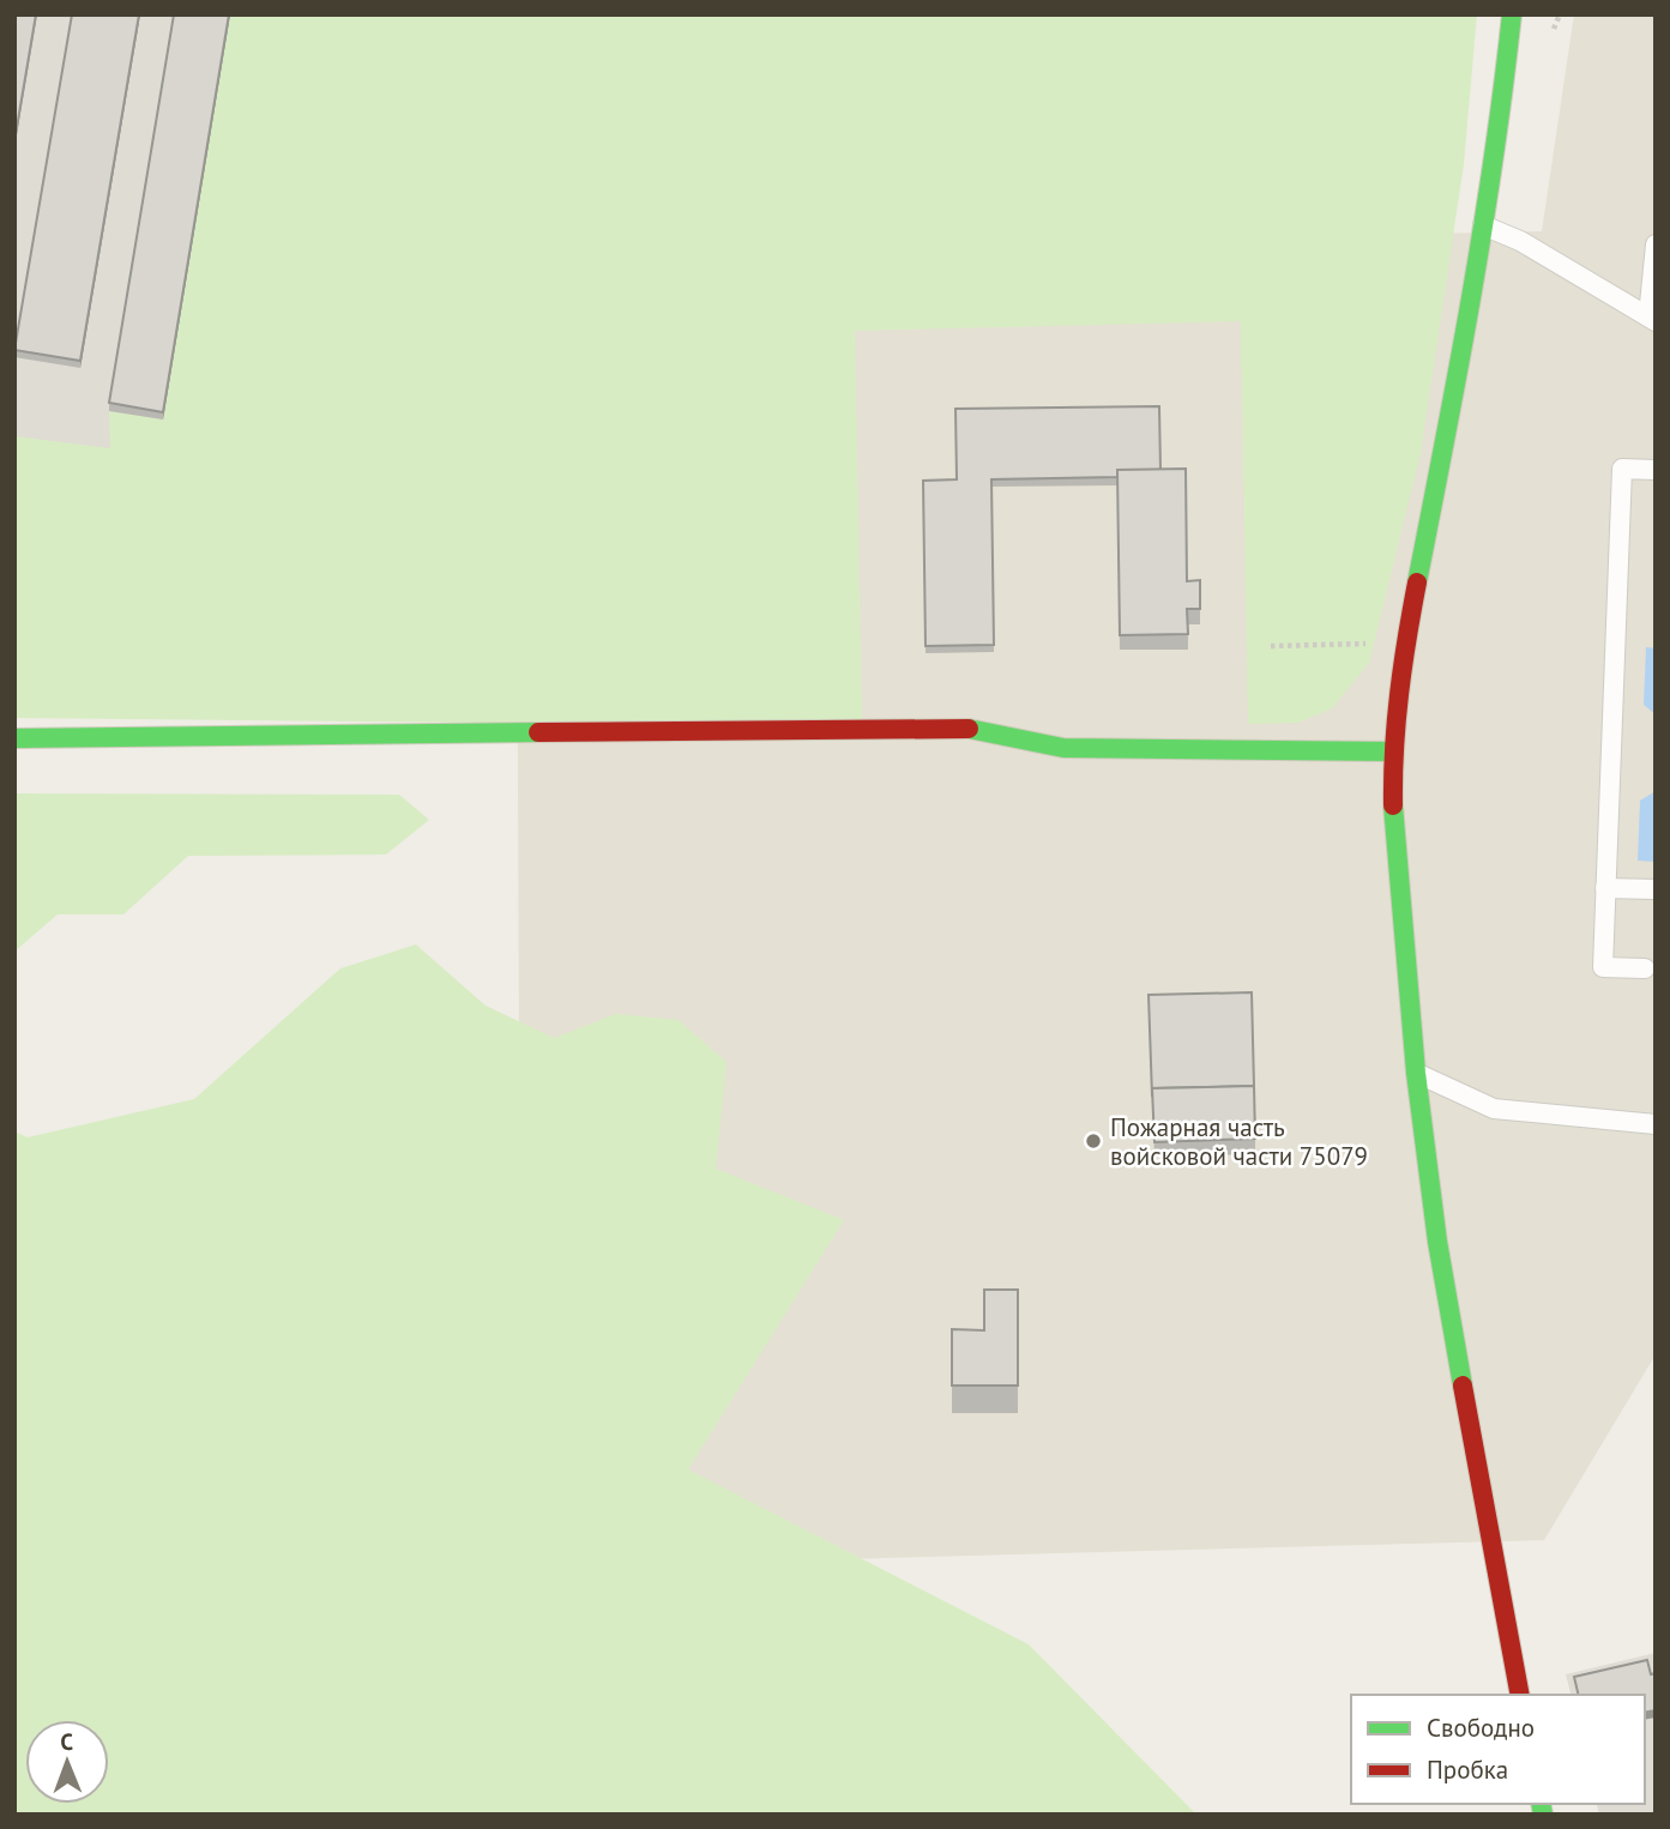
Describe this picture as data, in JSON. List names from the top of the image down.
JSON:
{
  "places": ["Пожарная часть войсковой части 75079"],
  "legend": ["Свободно", "Пробка"],
  "north": "top"
}
